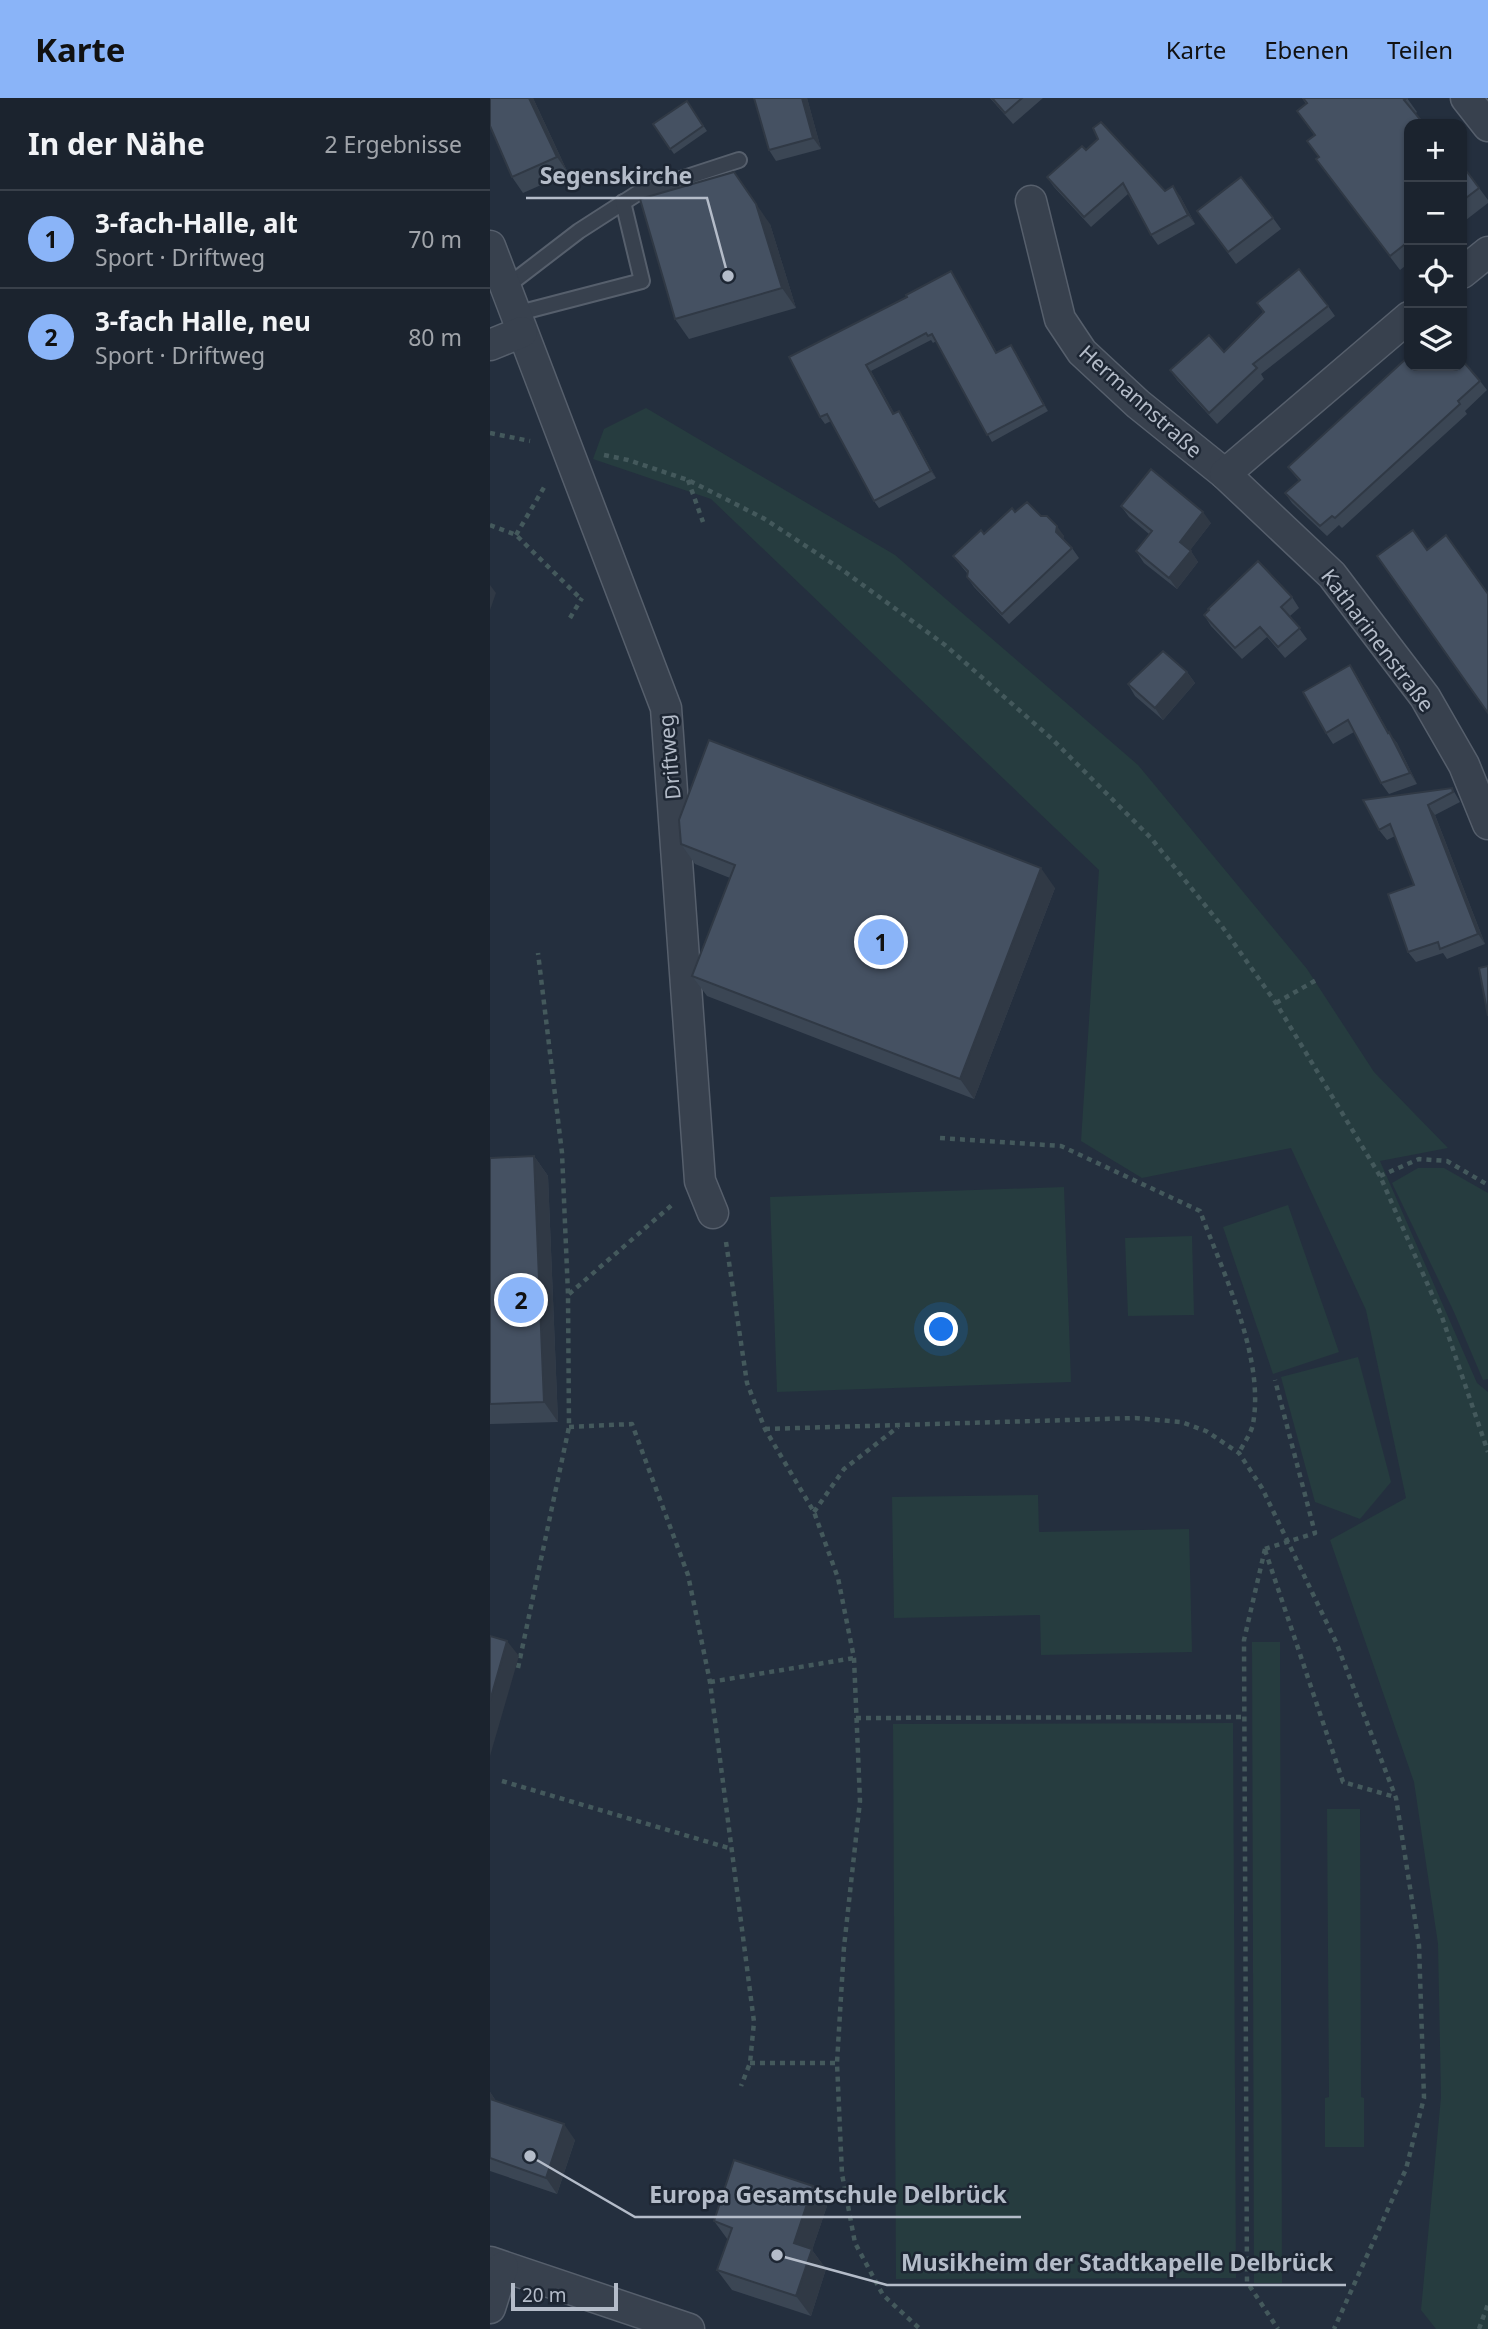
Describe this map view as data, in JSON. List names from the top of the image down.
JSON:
{
  "streets": {
    "street": ["Hermannstraße", "Katharinenstraße", "Driftweg"]
  },
  "crossings": [
    ["Hermannstraße", "Katharinenstraße"]
  ],
  "places": ["Segenskirche", "Europa Gesamtschule Delbrück", "Musikheim der Stadtkapelle Delbrück"],
  "scale_bar": "20 m",
  "page": {
    "header": "Karte",
    "nav": ["Karte", "Ebenen", "Teilen"],
    "heading": ["In der Nähe", "2 Ergebnisse"],
    "map_buttons": ["+", "−"],
    "list": [
      {
        "mark": "1",
        "name": "3-fach-Halle, alt",
        "note": "Sport · Driftweg",
        "value": "70 m"
      },
      {
        "mark": "2",
        "name": "3-fach Halle, neu",
        "note": "Sport · Driftweg",
        "value": "80 m"
      }
    ],
    "pins": ["1", "2"],
    "scale": "20 m"
  }
}
